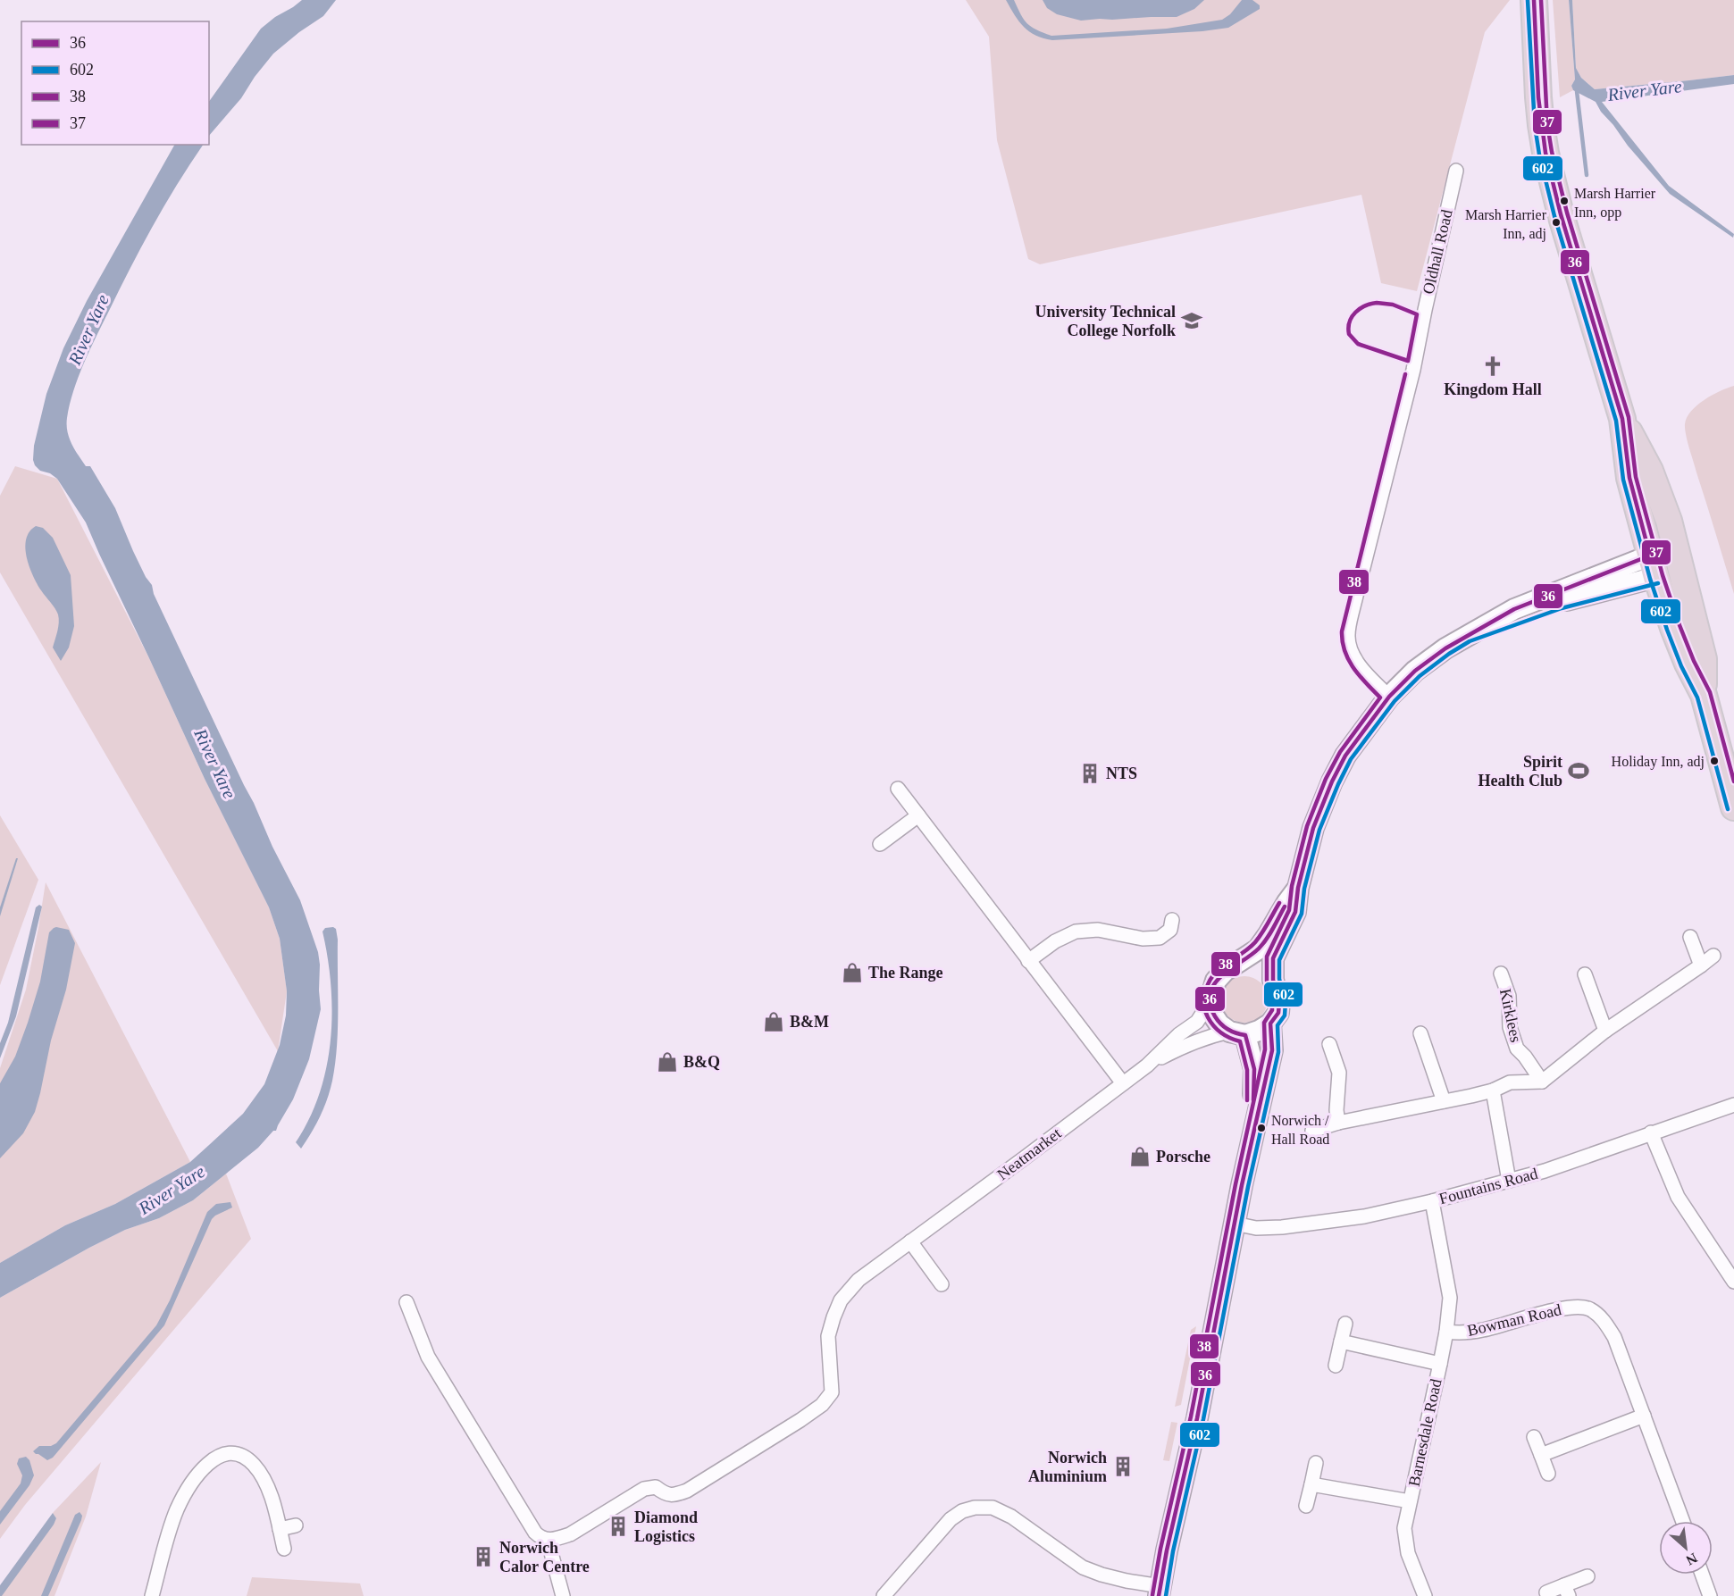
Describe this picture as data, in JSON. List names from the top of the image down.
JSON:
{
  "streets": {
    "street": [
      "Oldhall Road",
      "Kirklees",
      "Neatmarket",
      "Fountains Road",
      "Bowman Road",
      "Barnesdale Road"
    ]
  },
  "crossings": [
    ["Fountains Road", "Barnesdale Road"],
    ["Bowman Road", "Barnesdale Road"]
  ],
  "water": ["River Yare"],
  "places": {
    "other": [
      "Marsh Harrier Inn, opp",
      "Marsh Harrier Inn, adj",
      "Holiday Inn, adj",
      "Norwich / Hall Road"
    ],
    "school or university": ["University Technical College Norfolk"],
    "church": ["Kingdom Hall"],
    "sports": ["Spirit Health Club"],
    "building": [
      "NTS",
      "Norwich Aluminium",
      "Diamond Logistics",
      "Norwich Calor Centre"
    ],
    "shop": [
      "The Range",
      "B&M",
      "B&Q",
      "Porsche"
    ]
  },
  "lines": [
    "transit line 36",
    "transit line 602",
    "transit line 37",
    "transit line 38"
  ],
  "legend": [
    "36",
    "602",
    "38",
    "37"
  ],
  "north": "bottom right"
}
